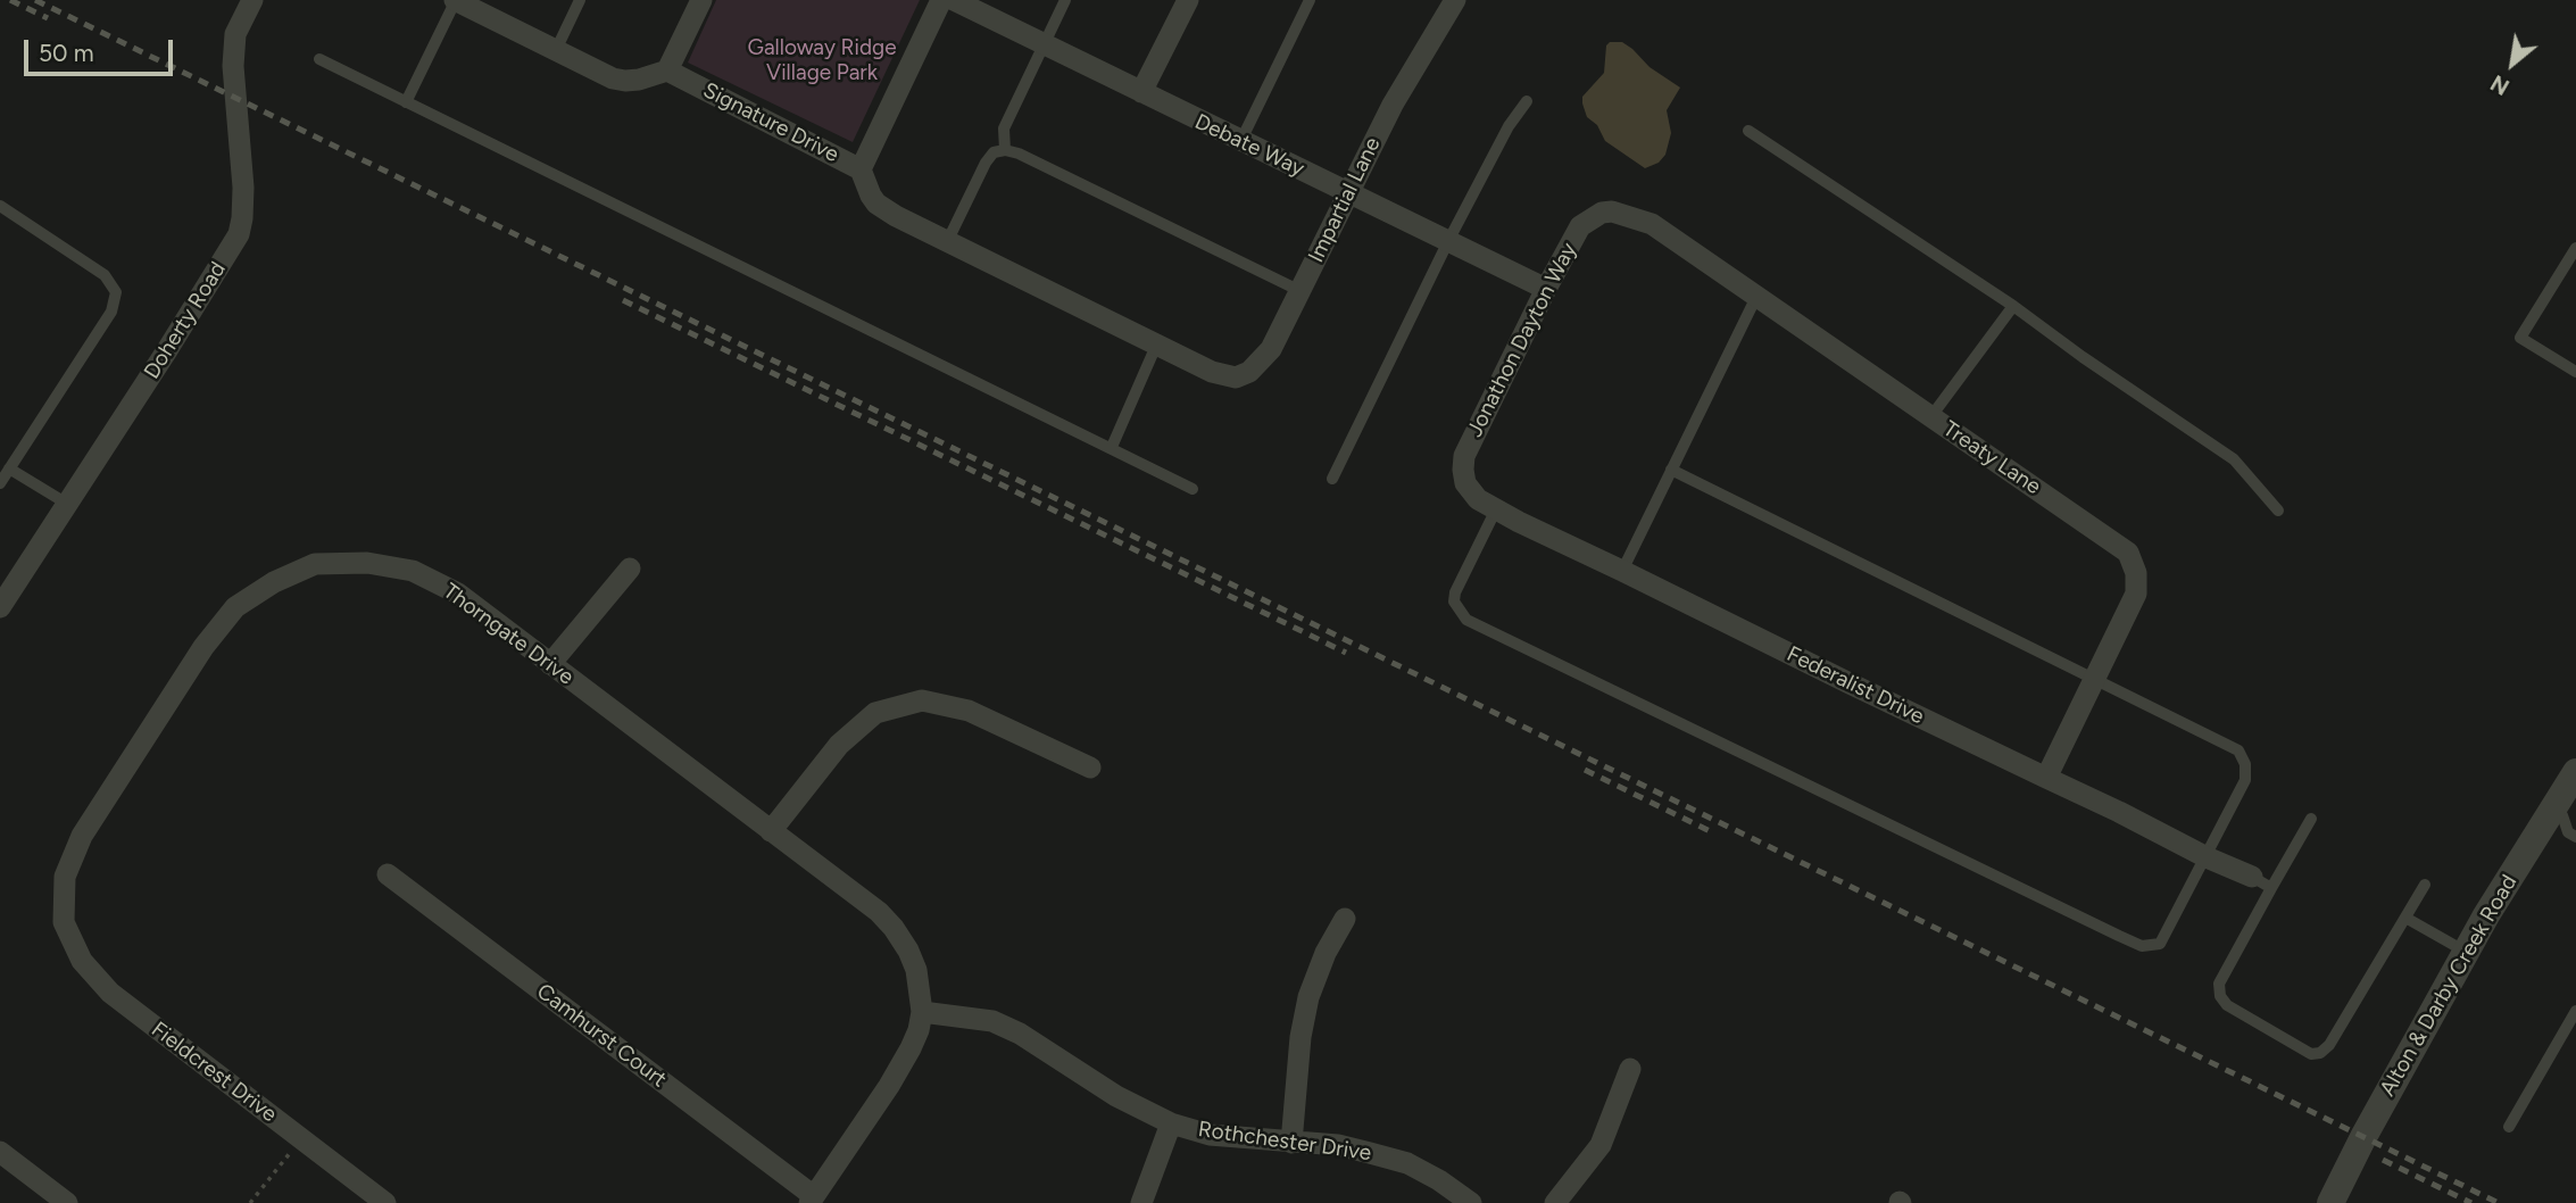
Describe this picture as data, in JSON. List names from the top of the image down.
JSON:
{
  "streets": {
    "street": [
      "Signature Drive",
      "Debate Way",
      "Impartial Lane",
      "Doherty Road",
      "Jonathon Dayton Way",
      "Treaty Lane",
      "Thorngate Drive",
      "Federalist Drive",
      "Alton & Darby Creek Road",
      "Camhurst Court",
      "Fieldcrest Drive",
      "Rothchester Drive"
    ]
  },
  "crossings": [
    ["Signature Drive", "Impartial Lane"],
    ["Debate Way", "Impartial Lane"],
    ["Debate Way", "Jonathon Dayton Way"],
    ["Jonathon Dayton Way", "Treaty Lane"],
    ["Jonathon Dayton Way", "Federalist Drive"],
    ["Treaty Lane", "Federalist Drive"],
    ["Thorngate Drive", "Fieldcrest Drive"],
    ["Thorngate Drive", "Rothchester Drive"]
  ],
  "parks": ["Galloway Ridge Village Park"],
  "scale_bar": "50 m",
  "north": "bottom left"
}
